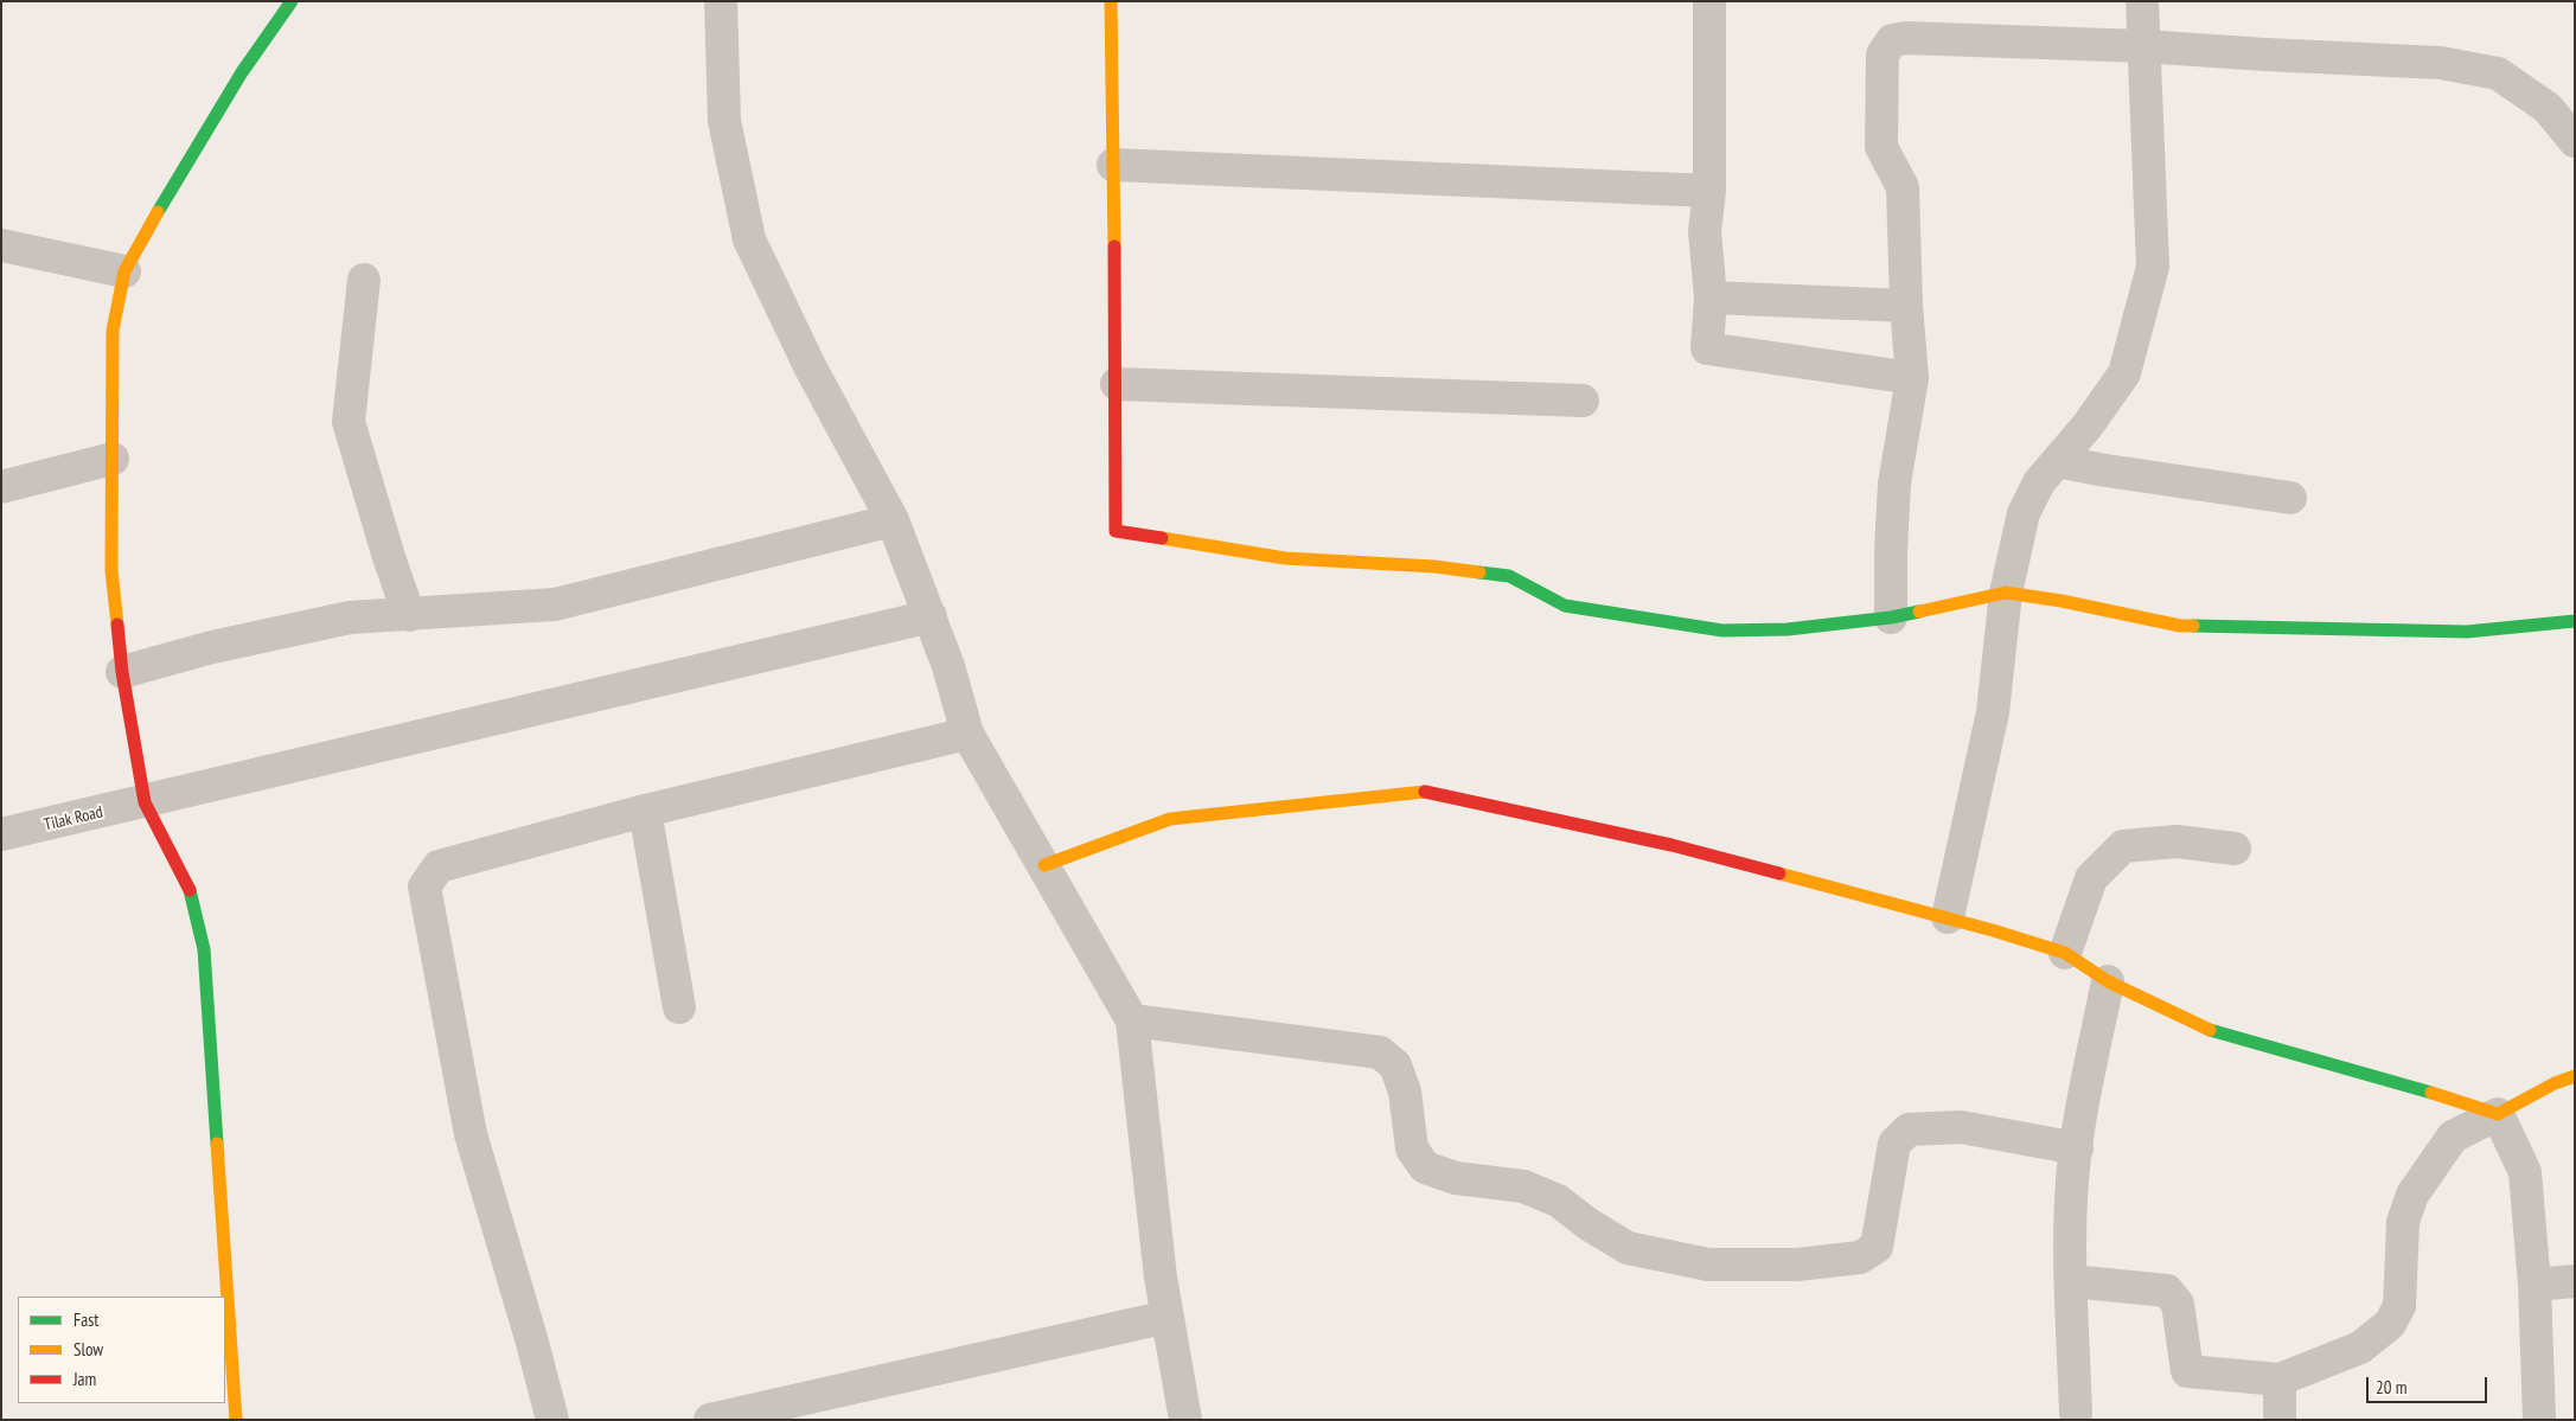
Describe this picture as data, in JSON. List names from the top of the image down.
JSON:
{
  "streets": {
    "street": ["Tilak Road"]
  },
  "legend": ["Fast", "Slow", "Jam"],
  "scale_bar": "20 m"
}
